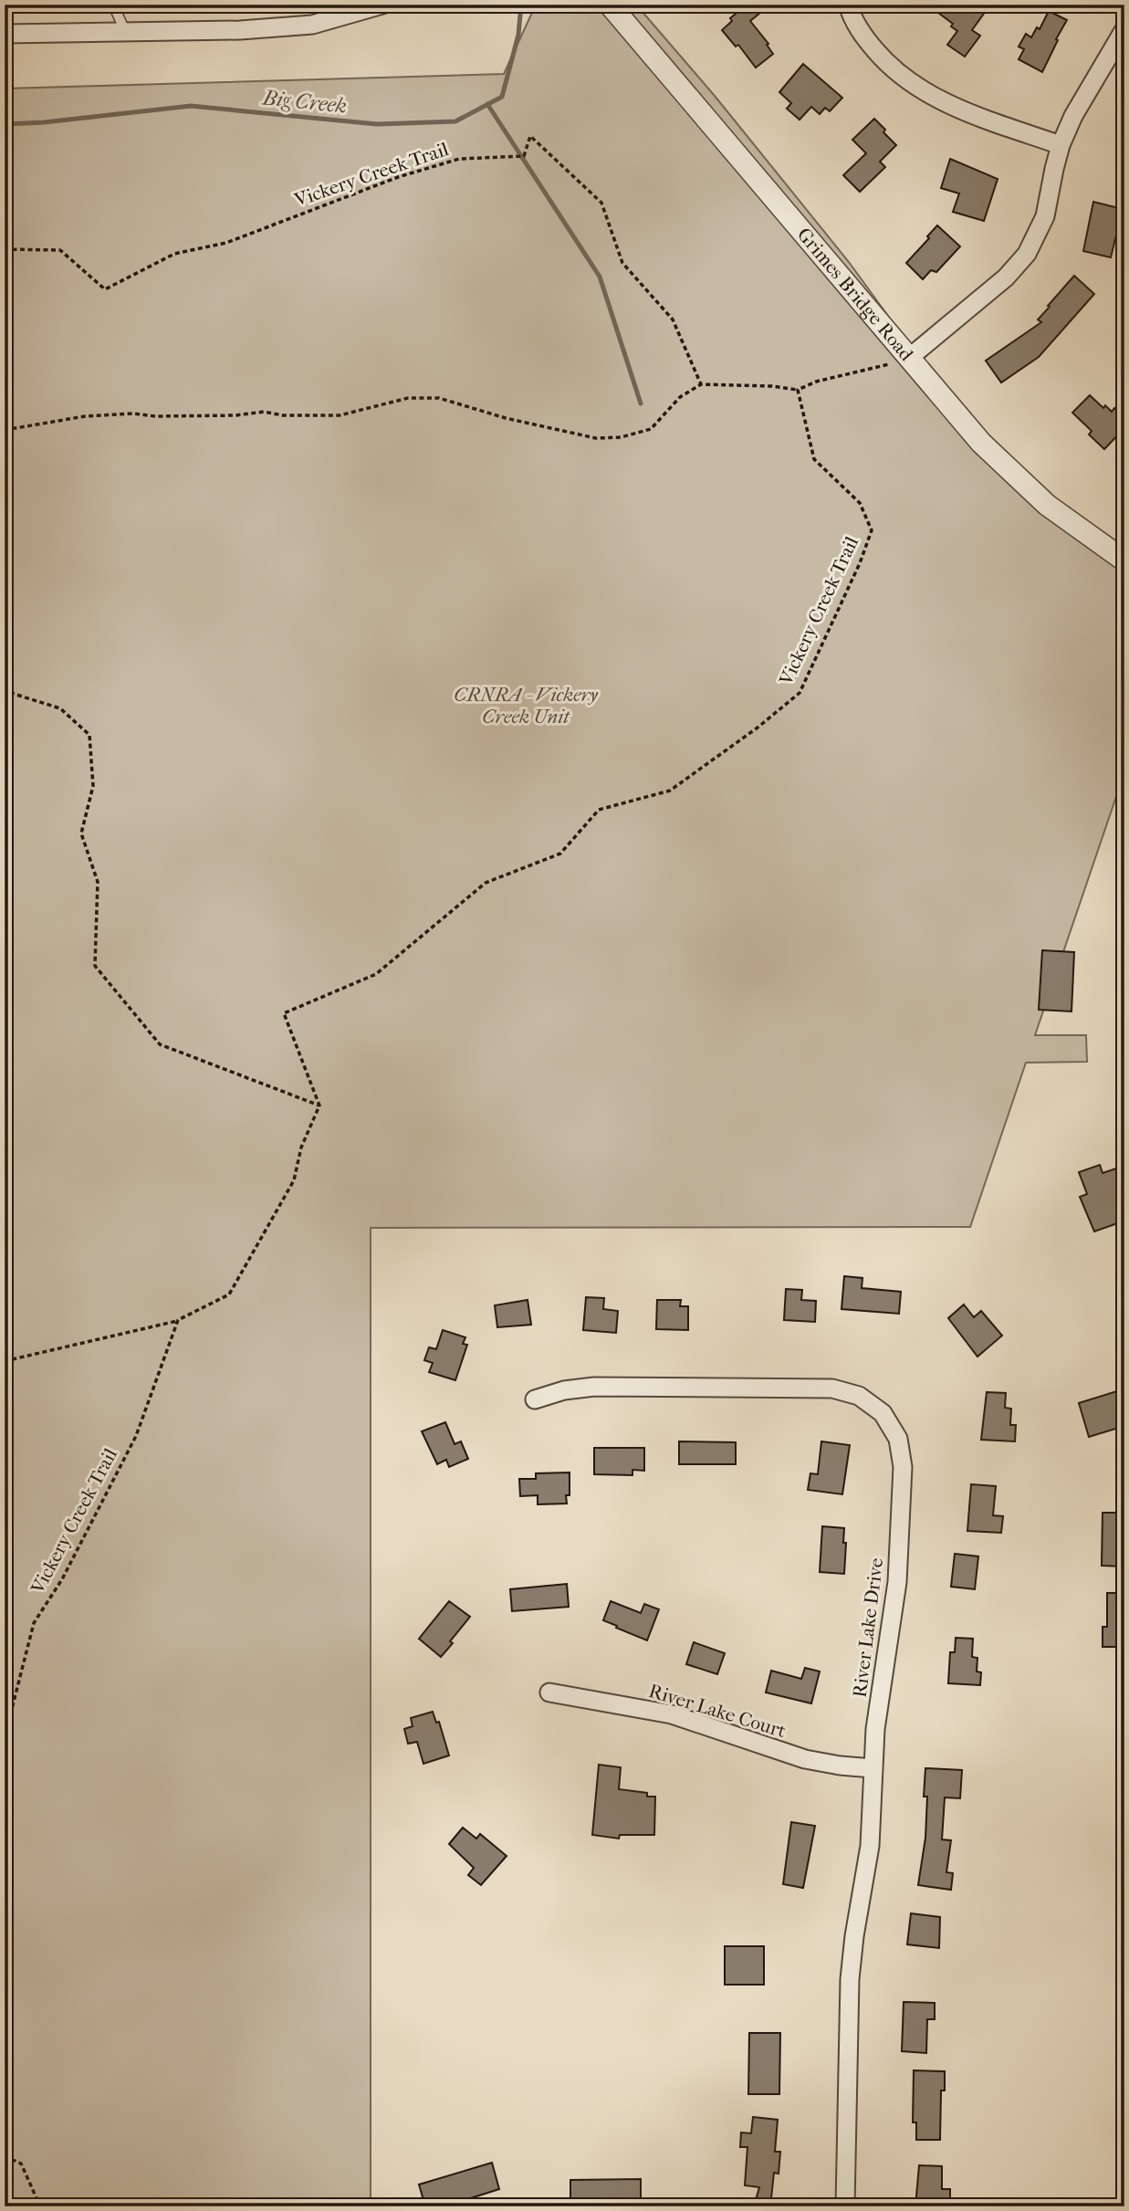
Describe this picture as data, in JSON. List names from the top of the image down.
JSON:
{
  "streets": {
    "street": ["Grimes Bridge Road", "River Lake Drive", "River Lake Court"],
    "path": ["Vickery Creek Trail"]
  },
  "crossings": [
    ["River Lake Drive", "River Lake Court"]
  ],
  "water": ["Big Creek"],
  "parks": ["CRNRA - Vickery Creek Unit"]
}
